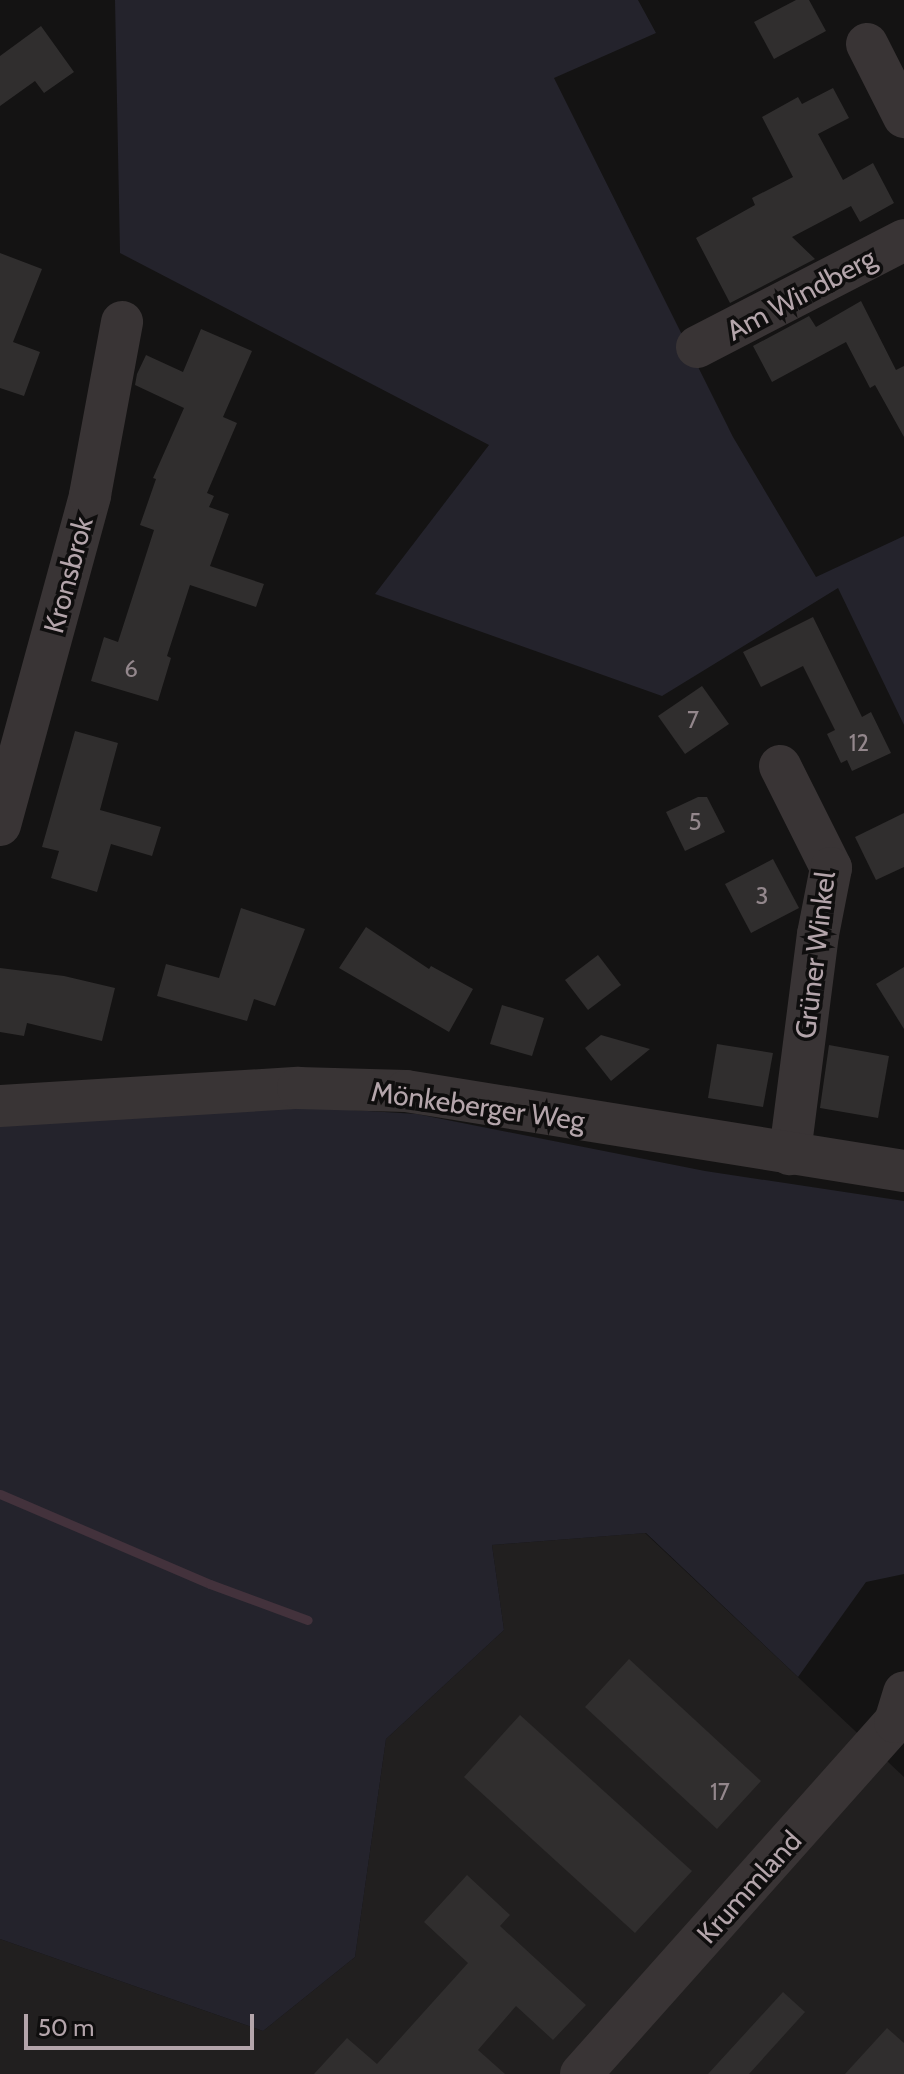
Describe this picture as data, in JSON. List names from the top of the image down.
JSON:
{
  "streets": {
    "street": [
      "Am Windberg",
      "Kronsbrok",
      "Grüner Winkel",
      "Mönkeberger Weg",
      "Krummland"
    ]
  },
  "crossings": [
    ["Grüner Winkel", "Mönkeberger Weg"]
  ],
  "house_numbers": [
    "6",
    "7",
    "12",
    "5",
    "3",
    "17"
  ],
  "scale_bar": "50 m"
}
